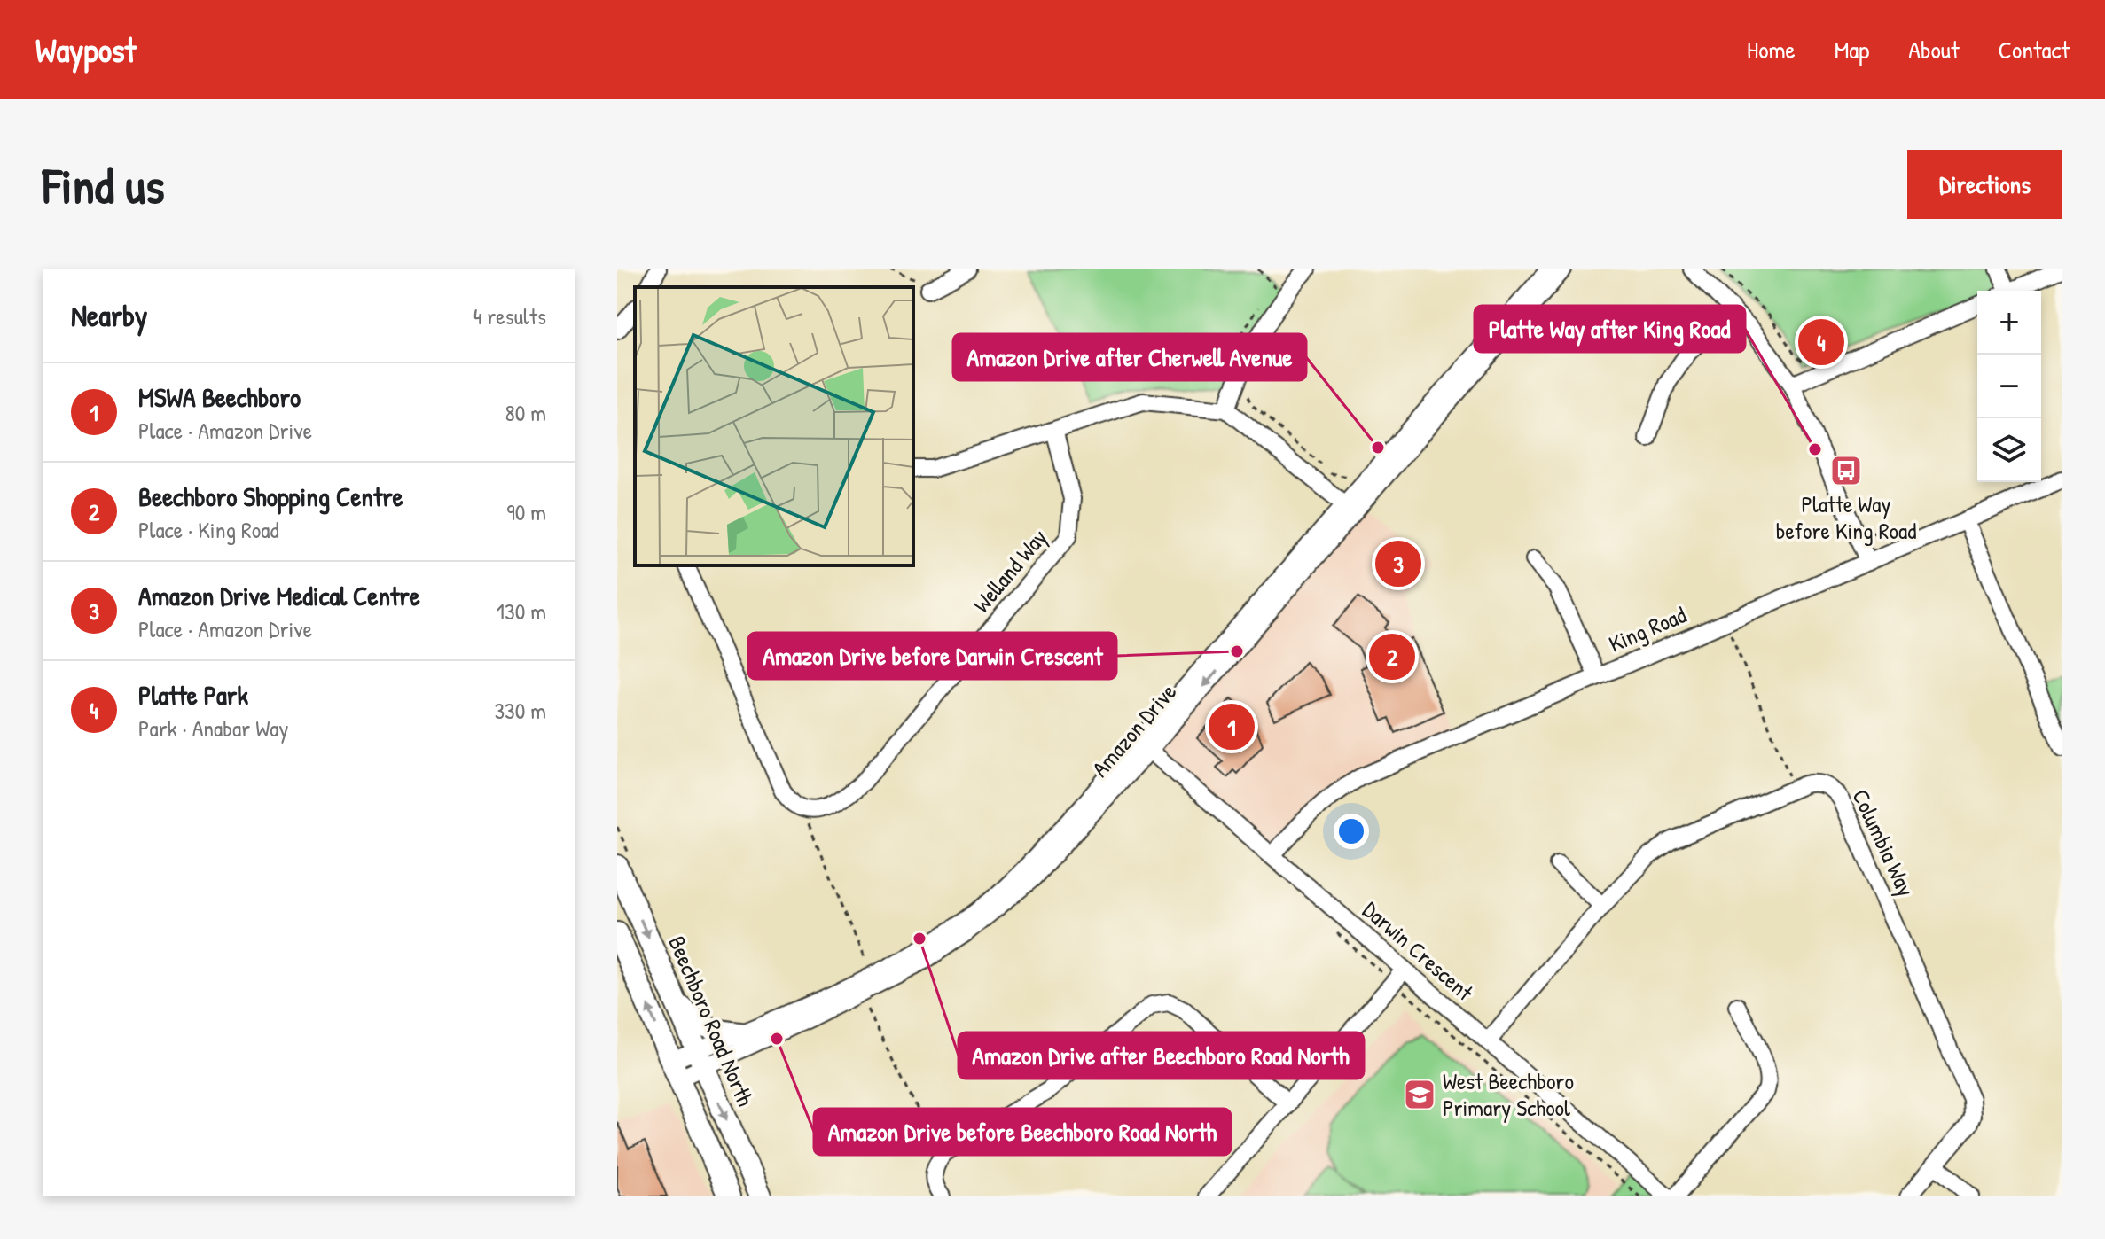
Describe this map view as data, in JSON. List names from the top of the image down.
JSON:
{
  "streets": {
    "main road": ["Beechboro Road North"],
    "street": [
      "Welland Way",
      "King Road",
      "Amazon Drive",
      "Columbia Way",
      "Darwin Crescent"
    ]
  },
  "crossings": [
    ["King Road", "Darwin Crescent"],
    ["Amazon Drive", "Darwin Crescent"],
    ["Amazon Drive", "Beechboro Road North"],
    ["Columbia Way", "Darwin Crescent"]
  ],
  "places": {
    "other": [
      "Amazon Drive after Cherwell Avenue",
      "Platte Way after King Road",
      "Amazon Drive before Darwin Crescent",
      "Amazon Drive after Beechboro Road North",
      "Amazon Drive before Beechboro Road North"
    ],
    "bus stop": ["Platte Way before King Road"],
    "school or university": ["West Beechboro Primary School"]
  },
  "page": {
    "header": "Waypost",
    "nav": [
      "Home",
      "Map",
      "About",
      "Contact"
    ],
    "buttons": "Directions",
    "title": "Find us",
    "heading": ["Nearby", "4 results"],
    "map_buttons": ["+", "−"],
    "pins": [
      "4",
      "3",
      "2",
      "1"
    ],
    "list": [
      {
        "mark": "1",
        "name": "MSWA Beechboro",
        "note": "Place · Amazon Drive",
        "value": "80 m"
      },
      {
        "mark": "2",
        "name": "Beechboro Shopping Centre",
        "note": "Place · King Road",
        "value": "90 m"
      },
      {
        "mark": "3",
        "name": "Amazon Drive Medical Centre",
        "note": "Place · Amazon Drive",
        "value": "130 m"
      },
      {
        "mark": "4",
        "name": "Platte Park",
        "note": "Park · Anabar Way",
        "value": "330 m"
      }
    ]
  }
}
